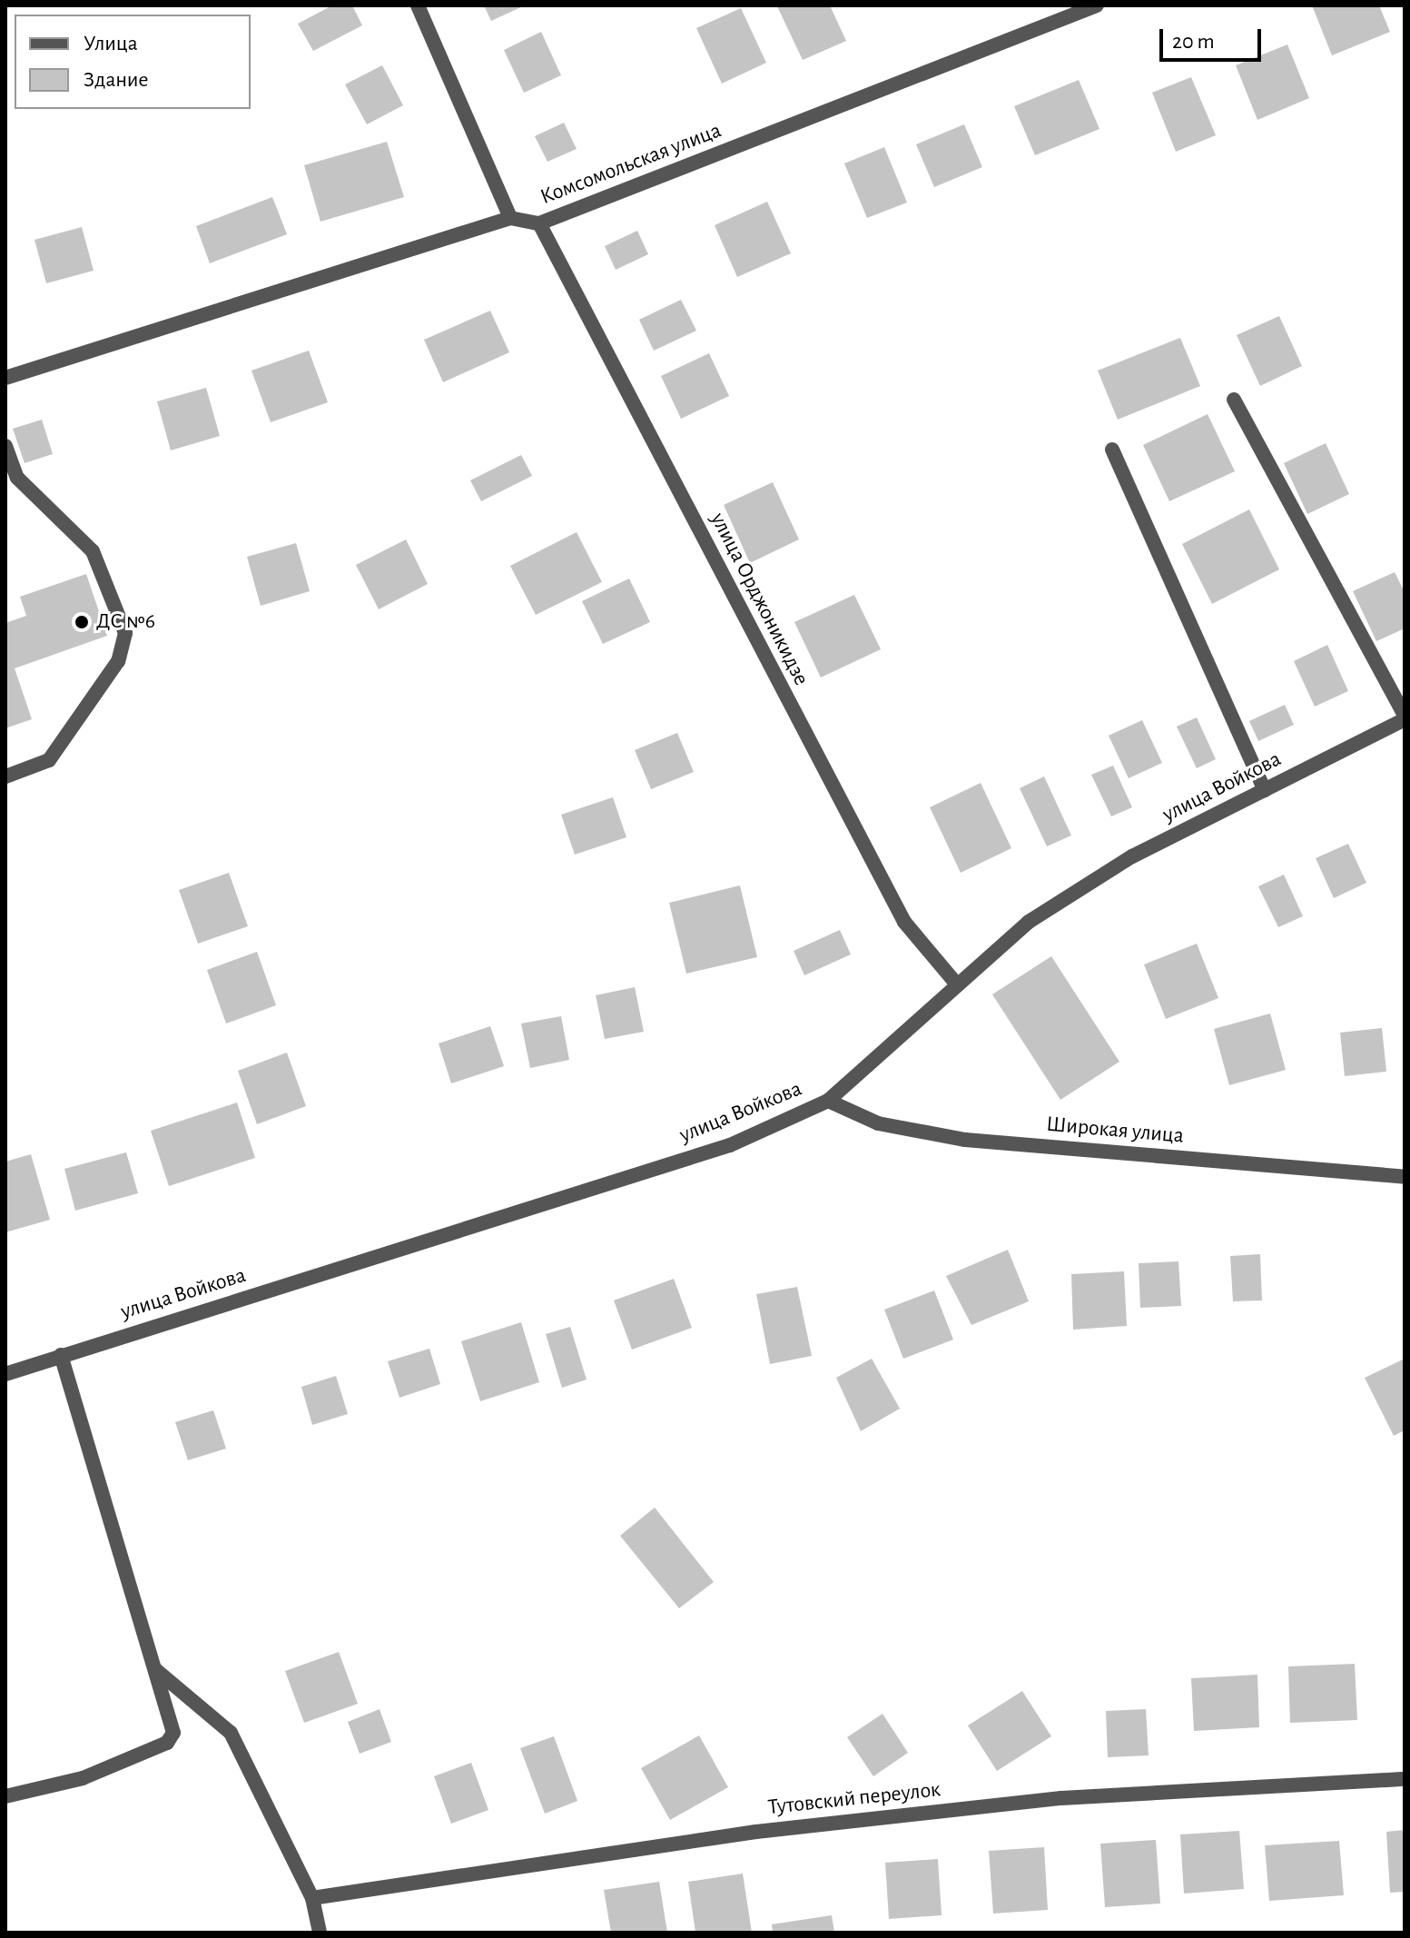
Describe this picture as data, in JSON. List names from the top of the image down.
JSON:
{
  "streets": {
    "street": [
      "Комсомольская улица",
      "улица Орджоникидзе",
      "улица Войкова",
      "Широкая улица",
      "Тутовский переулок"
    ]
  },
  "crossings": [
    ["Комсомольская улица", "улица Орджоникидзе"],
    ["улица Орджоникидзе", "улица Войкова"],
    ["улица Войкова", "Широкая улица"]
  ],
  "places": ["ДС №6"],
  "legend": ["Улица", "Здание"],
  "scale_bar": "20 m"
}
